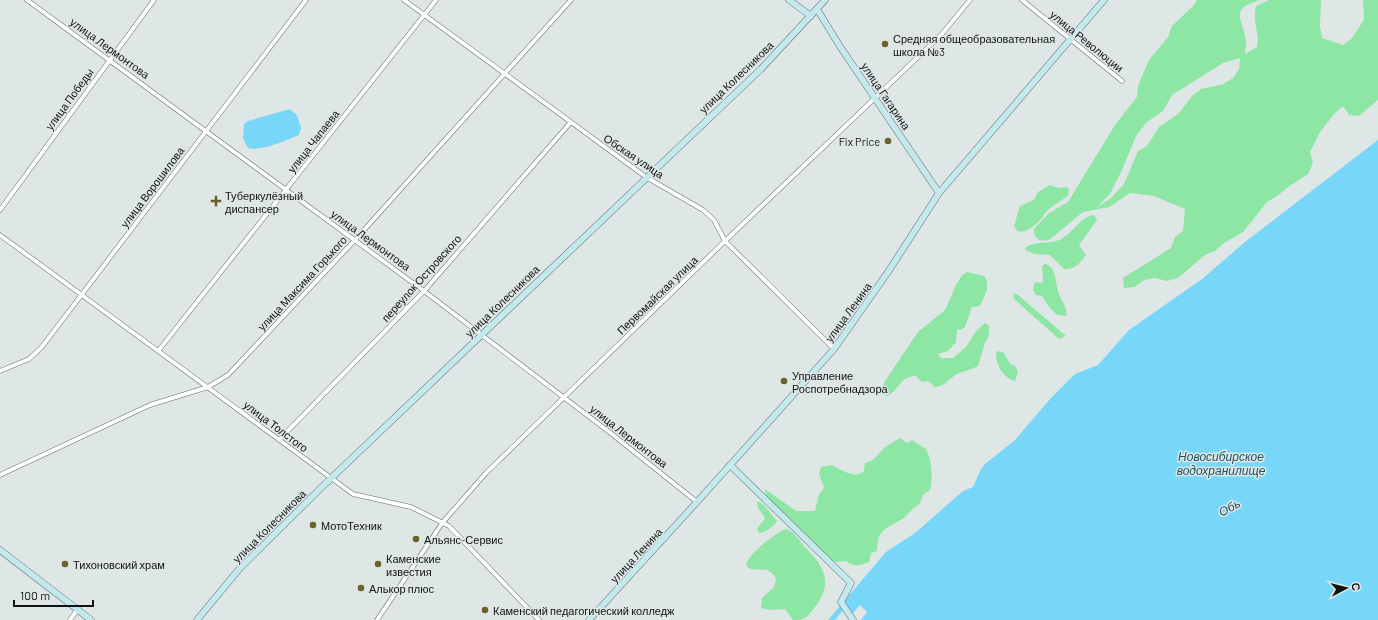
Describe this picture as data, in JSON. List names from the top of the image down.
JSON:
{
  "streets": {
    "street": [
      "улица Революции",
      "улица Лермонтова",
      "улица Колесникова",
      "улица Гагарина",
      "улица Победы",
      "улица Чапаева",
      "Обская улица",
      "улица Ворошилова",
      "переулок Островского",
      "улица Максима Горького",
      "Первомайская улица",
      "улица Ленина",
      "улица Толстого"
    ]
  },
  "crossings": [
    ["улица Революции", "улица Ленина"],
    ["улица Лермонтова", "улица Колесникова"],
    ["улица Лермонтова", "улица Победы"],
    ["улица Лермонтова", "улица Чапаева"],
    ["улица Лермонтова", "улица Ворошилова"],
    ["улица Лермонтова", "переулок Островского"],
    ["улица Лермонтова", "улица Максима Горького"],
    ["улица Лермонтова", "Первомайская улица"],
    ["улица Лермонтова", "улица Ленина"],
    ["улица Колесникова", "улица Гагарина"],
    ["улица Колесникова", "Обская улица"],
    ["улица Колесникова", "улица Толстого"],
    ["улица Гагарина", "Первомайская улица"],
    ["улица Гагарина", "улица Ленина"],
    ["улица Чапаева", "Обская улица"],
    ["улица Чапаева", "улица Толстого"],
    ["Обская улица", "переулок Островского"],
    ["Обская улица", "улица Максима Горького"],
    ["Обская улица", "Первомайская улица"],
    ["Обская улица", "улица Ленина"],
    ["улица Ворошилова", "улица Толстого"],
    ["переулок Островского", "улица Толстого"],
    ["улица Максима Горького", "улица Толстого"],
    ["Первомайская улица", "улица Толстого"]
  ],
  "water": ["Новосибирское водохранилище", "Обь"],
  "places": {
    "other": [
      "Средняя общеобразовательная школа №3",
      "Fix Price",
      "Управление Роспотребнадзора",
      "МотоТехник",
      "Альянс-Сервис",
      "Тихоновский храм",
      "Каменские известия",
      "Алькор плюс",
      "Каменский педагогический колледж"
    ],
    "health": ["Туберкулёзный диспансер"]
  },
  "scale_bar": "100 m",
  "north": "right"
}
